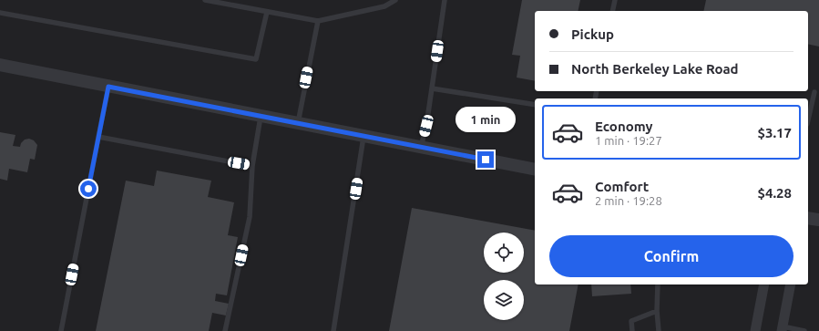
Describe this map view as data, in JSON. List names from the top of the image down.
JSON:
{
  "page": {
    "banner": ["Pickup", "North Berkeley Lake Road"],
    "list": [
      {
        "name": "Economy",
        "note": "1 min · 19:27",
        "value": "$3.17"
      },
      {
        "name": "Comfort",
        "note": "2 min · 19:28",
        "value": "$4.28"
      }
    ],
    "bubble": "1 min",
    "buttons": "Confirm"
  }
}
